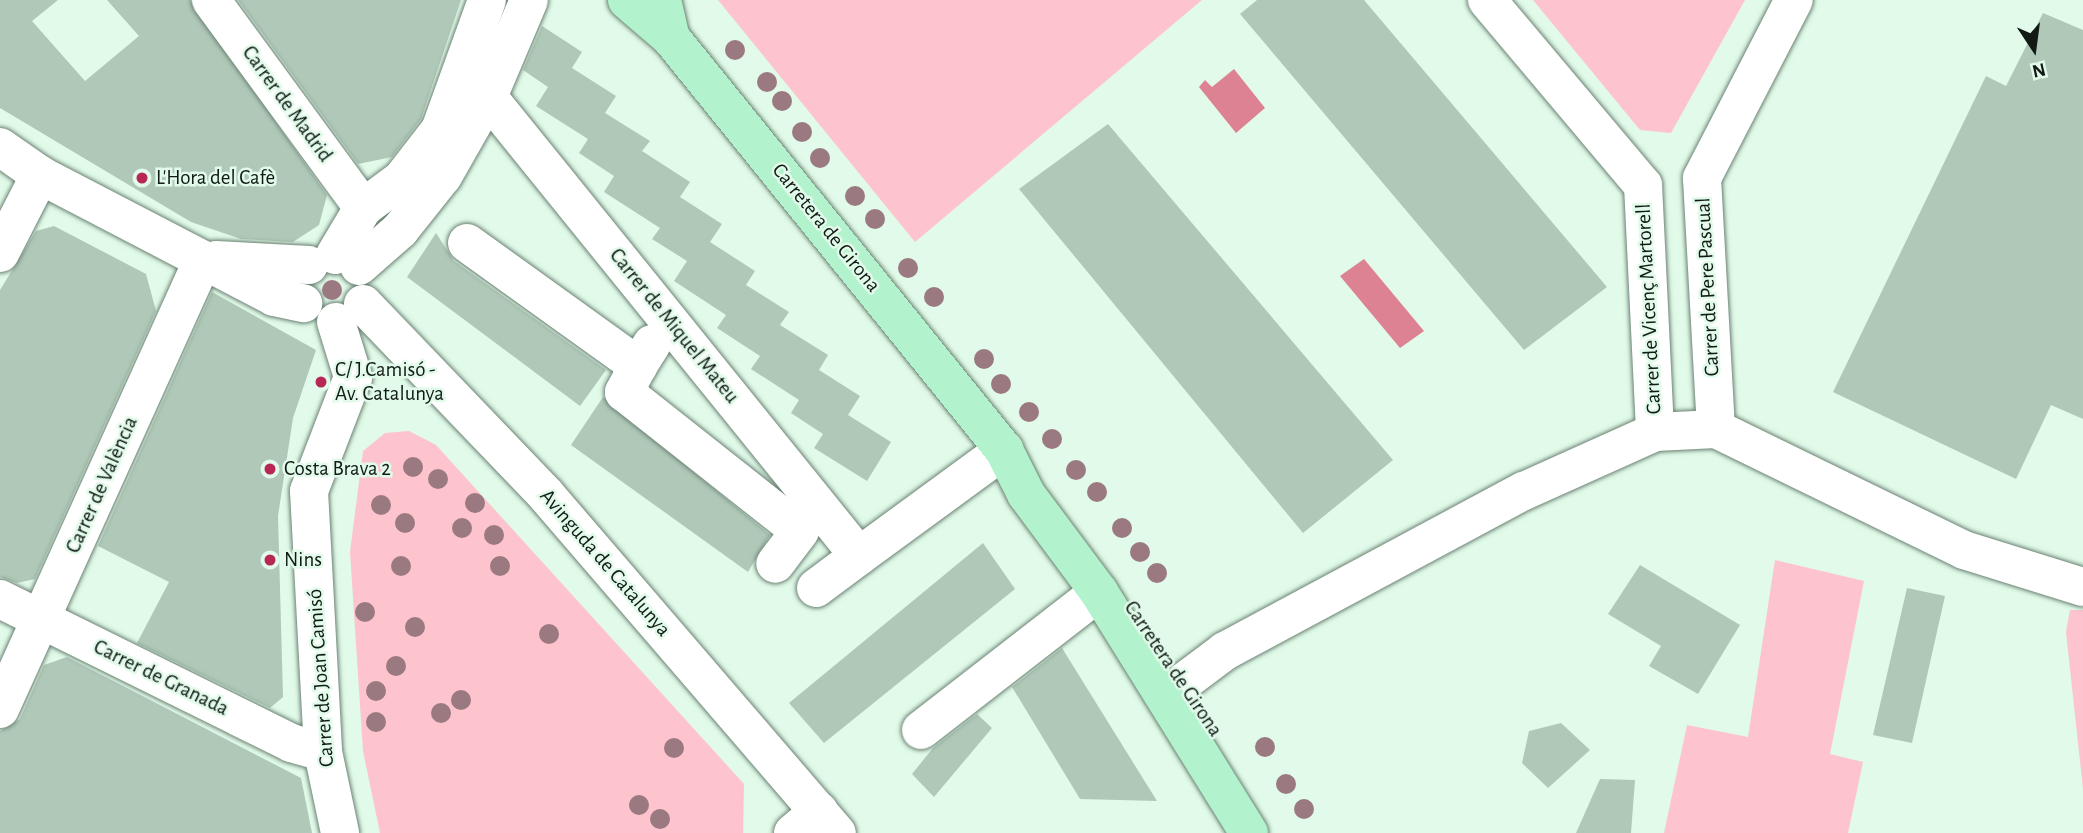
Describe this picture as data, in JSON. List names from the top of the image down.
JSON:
{
  "streets": {
    "main road": ["Carretera de Girona"],
    "street": [
      "Carrer de Madrid",
      "Carrer de Pere Pascual",
      "Carrer de Vicenç Martorell",
      "Carrer de Miquel Mateu",
      "Carrer de València",
      "Avinguda de Catalunya",
      "Carrer de Granada",
      "Carrer de Joan Camisó"
    ]
  },
  "crossings": [
    ["Carrer de Pere Pascual", "Carrer de Vicenç Martorell"],
    ["Carrer de València", "Carrer de Granada"],
    ["Avinguda de Catalunya", "Carrer de Joan Camisó"],
    ["Carrer de Granada", "Carrer de Joan Camisó"]
  ],
  "places": [
    "L'Hora del Cafè",
    "C/ J.Camisó - Av. Catalunya",
    "Costa Brava 2",
    "Nins"
  ],
  "north": "bottom"
}
